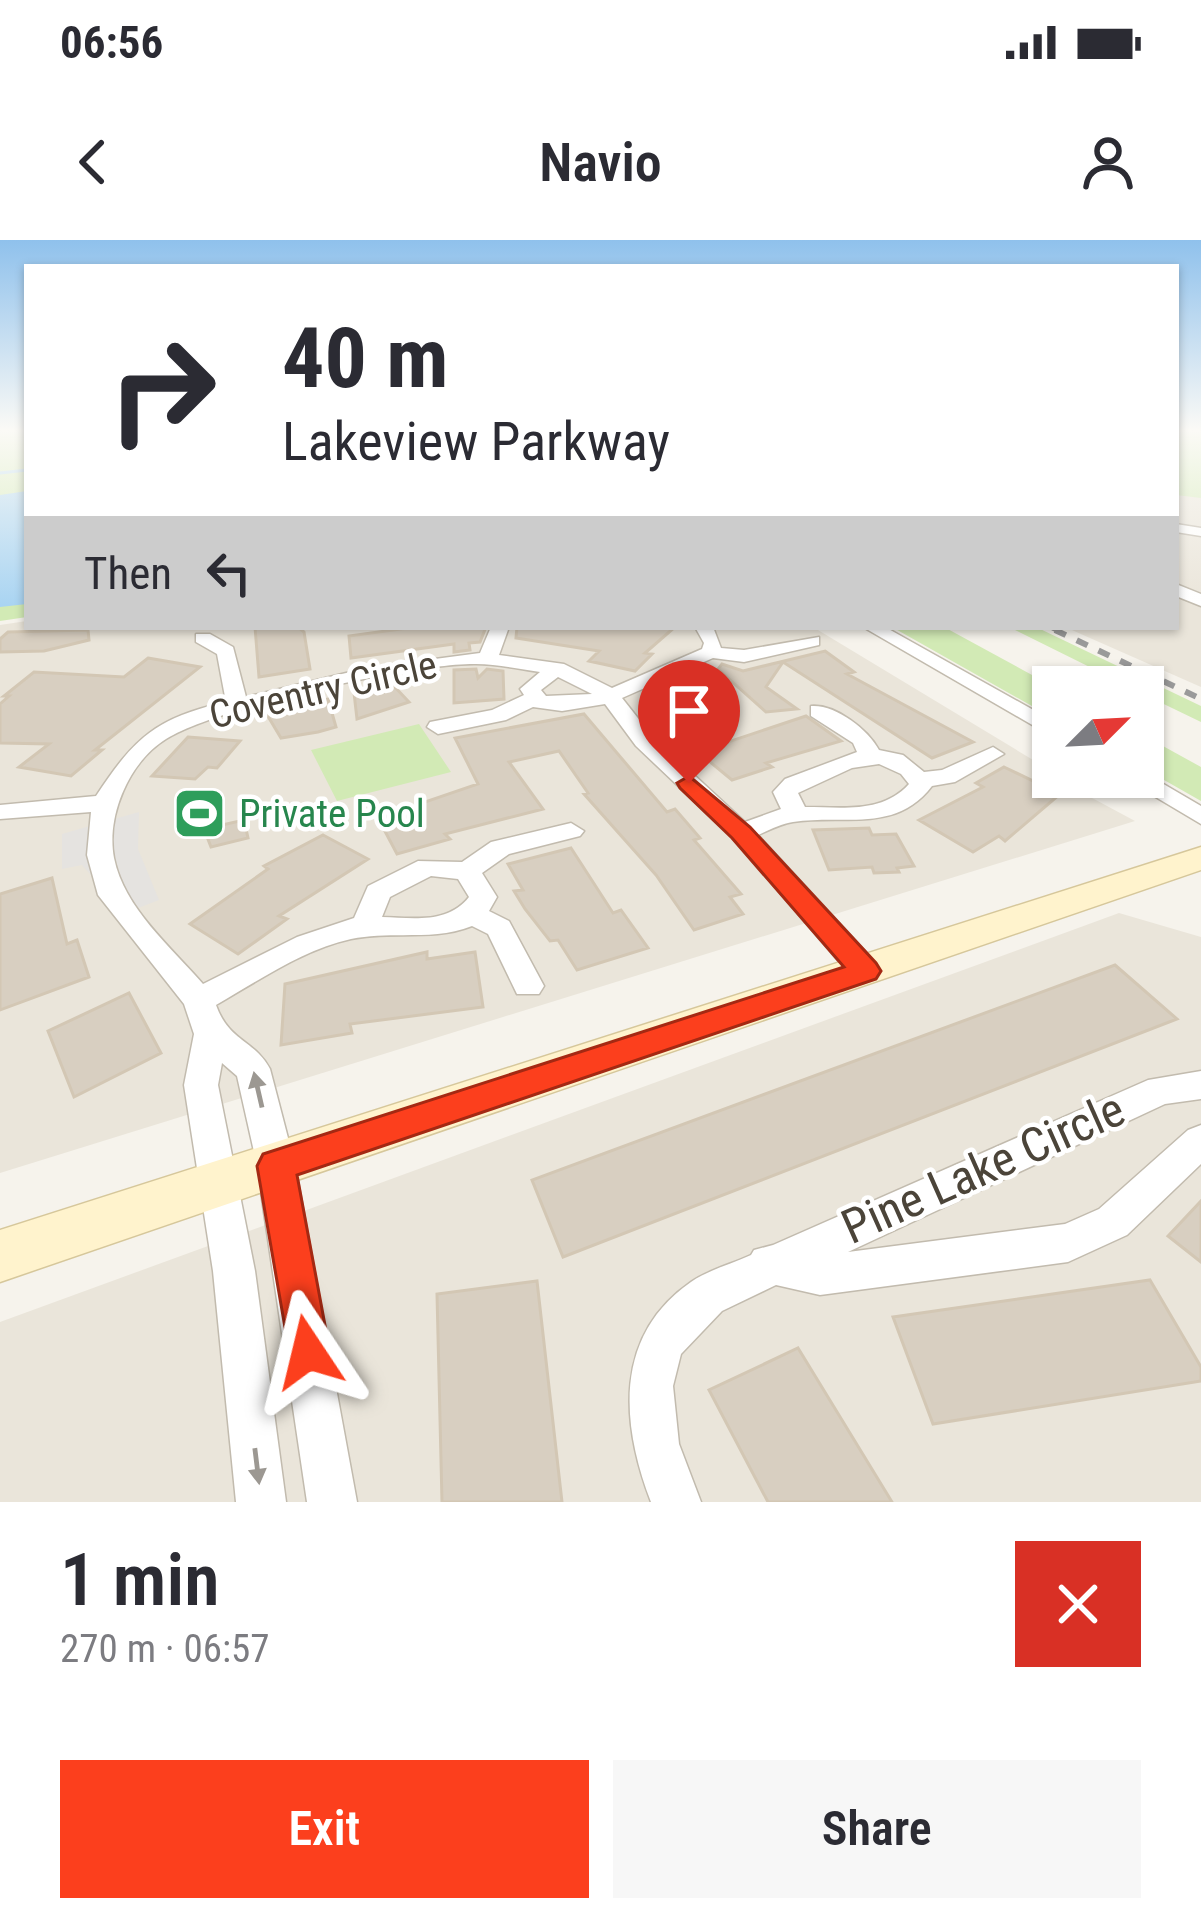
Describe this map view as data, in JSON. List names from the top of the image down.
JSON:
{
  "streets": {
    "street": ["Coventry Circle", "Pine Lake Circle"]
  },
  "places": {
    "sports": ["Private Pool"]
  },
  "north": "top right",
  "page": {
    "status": "06:56",
    "header": "Navio",
    "turn": ["40 m", "Lakeview Parkway"],
    "then": "Then",
    "heading": ["1 min", "270 m · 06:57"],
    "buttons": ["Exit", "Share"]
  }
}
